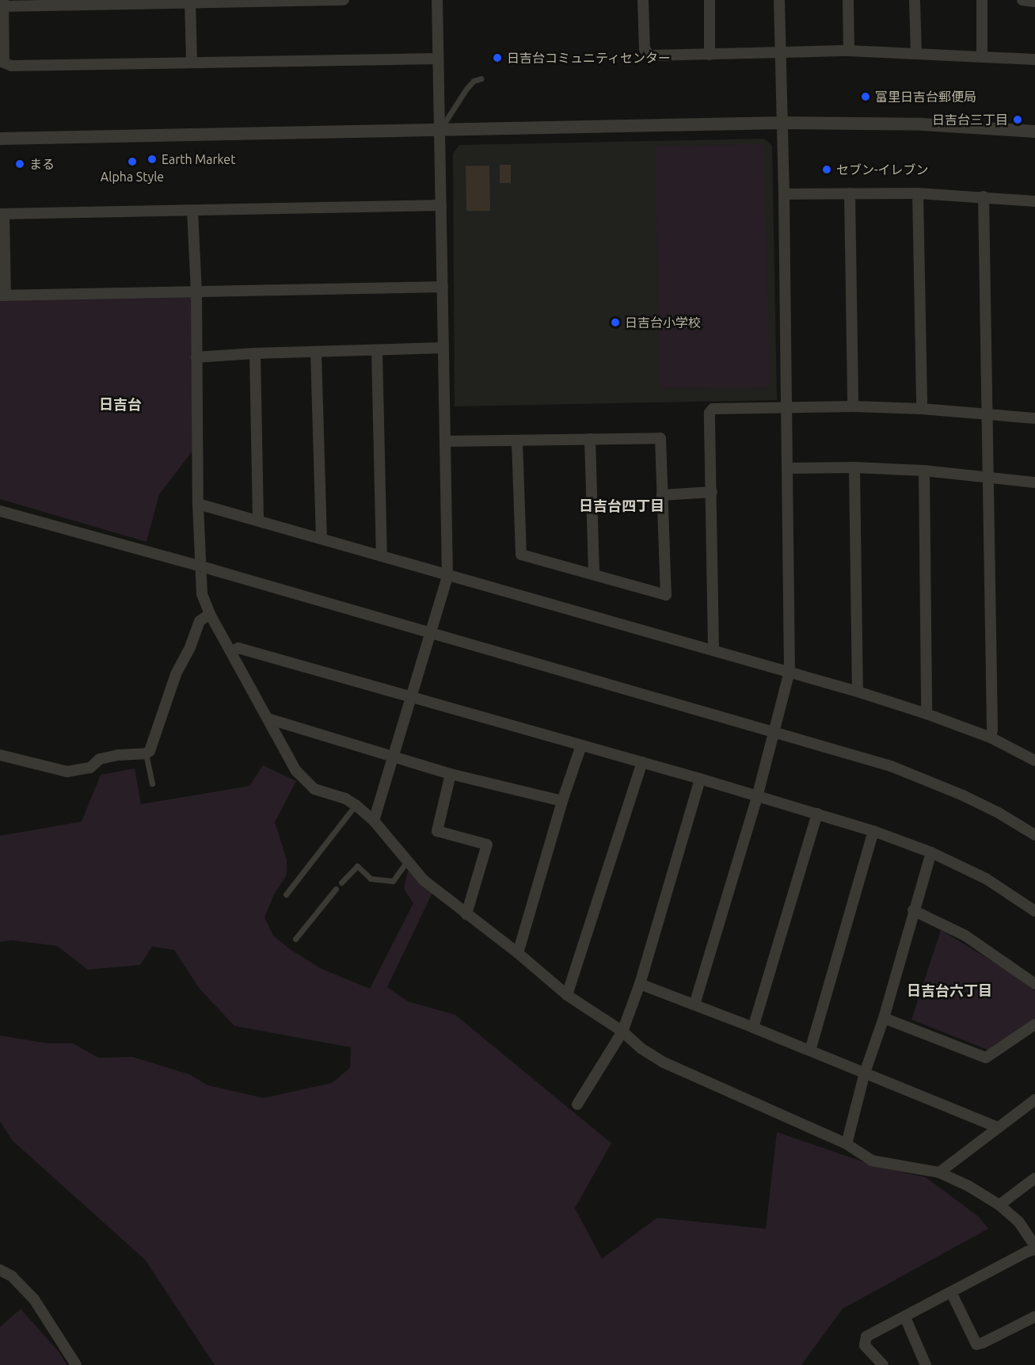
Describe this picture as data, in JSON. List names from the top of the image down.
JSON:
{
  "districts": ["日吉台", "日吉台四丁目", "日吉台六丁目"],
  "places": [
    "日吉台コミュニティセンター",
    "富里日吉台郵便局",
    "日吉台三丁目",
    "Earth Market",
    "Alpha Style",
    "まる",
    "セブン-イレブン",
    "日吉台小学校"
  ]
}
